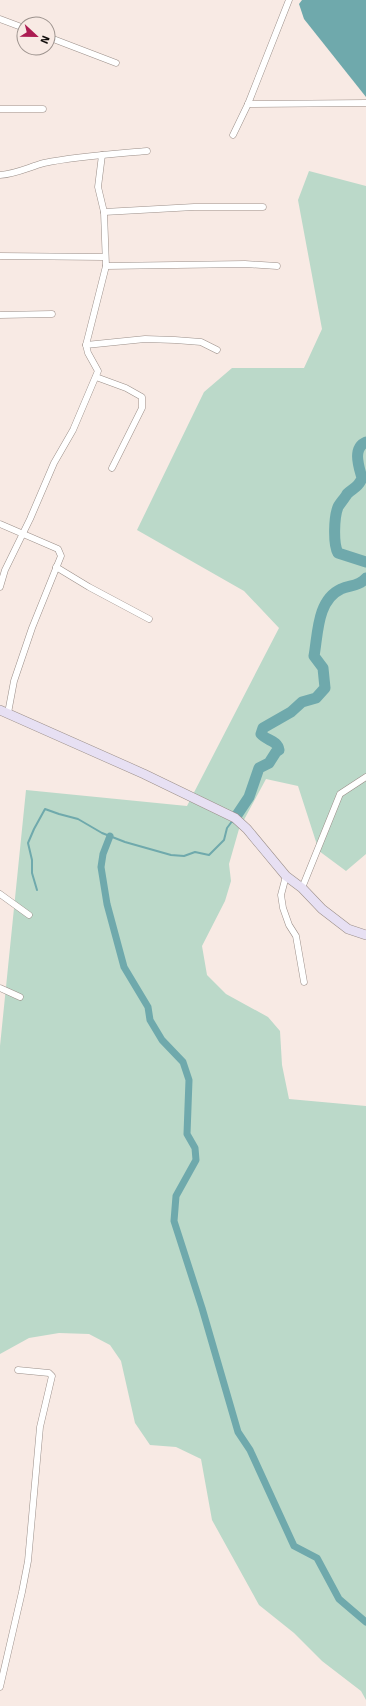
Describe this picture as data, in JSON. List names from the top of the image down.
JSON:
{
  "north": "right"
}
